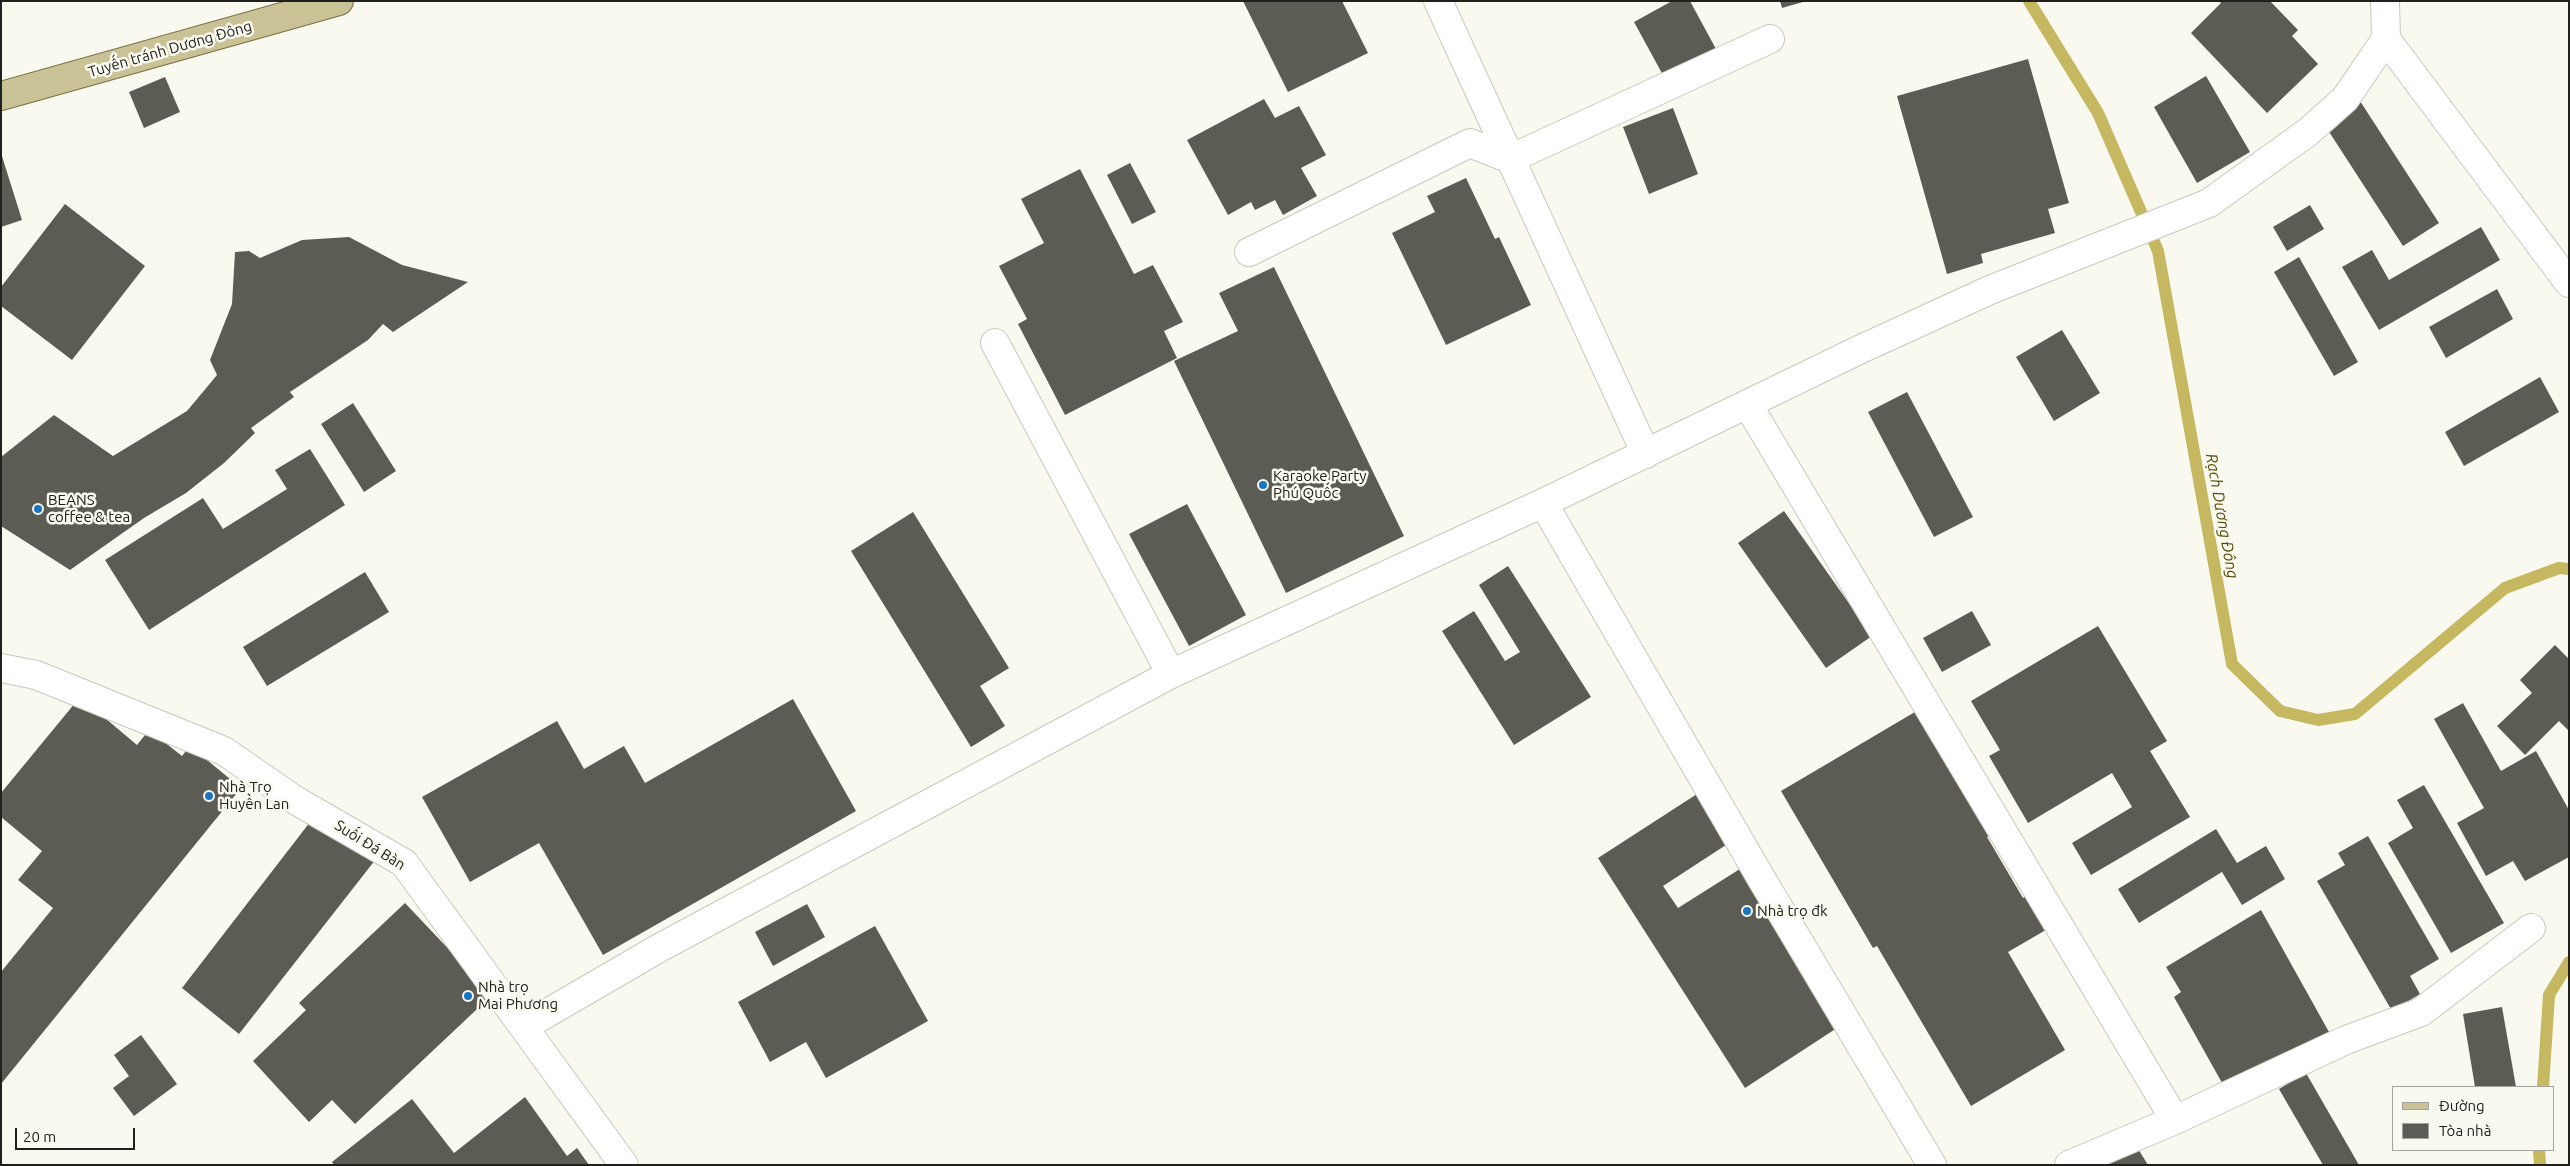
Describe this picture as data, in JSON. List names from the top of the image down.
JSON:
{
  "streets": {
    "main road": ["Tuyến tránh Dương Đông"],
    "street": ["Suối Đá Bàn"]
  },
  "water": ["Rạch Dương Đông"],
  "places": [
    "Karaoke Party Phú Quốc",
    "BEANS coffee & tea",
    "Nhà Trọ Huyền Lan",
    "Nhà trọ đk",
    "Nhà trọ Mai Phương"
  ],
  "legend": ["Đường", "Tòa nhà"],
  "scale_bar": "20 m"
}
